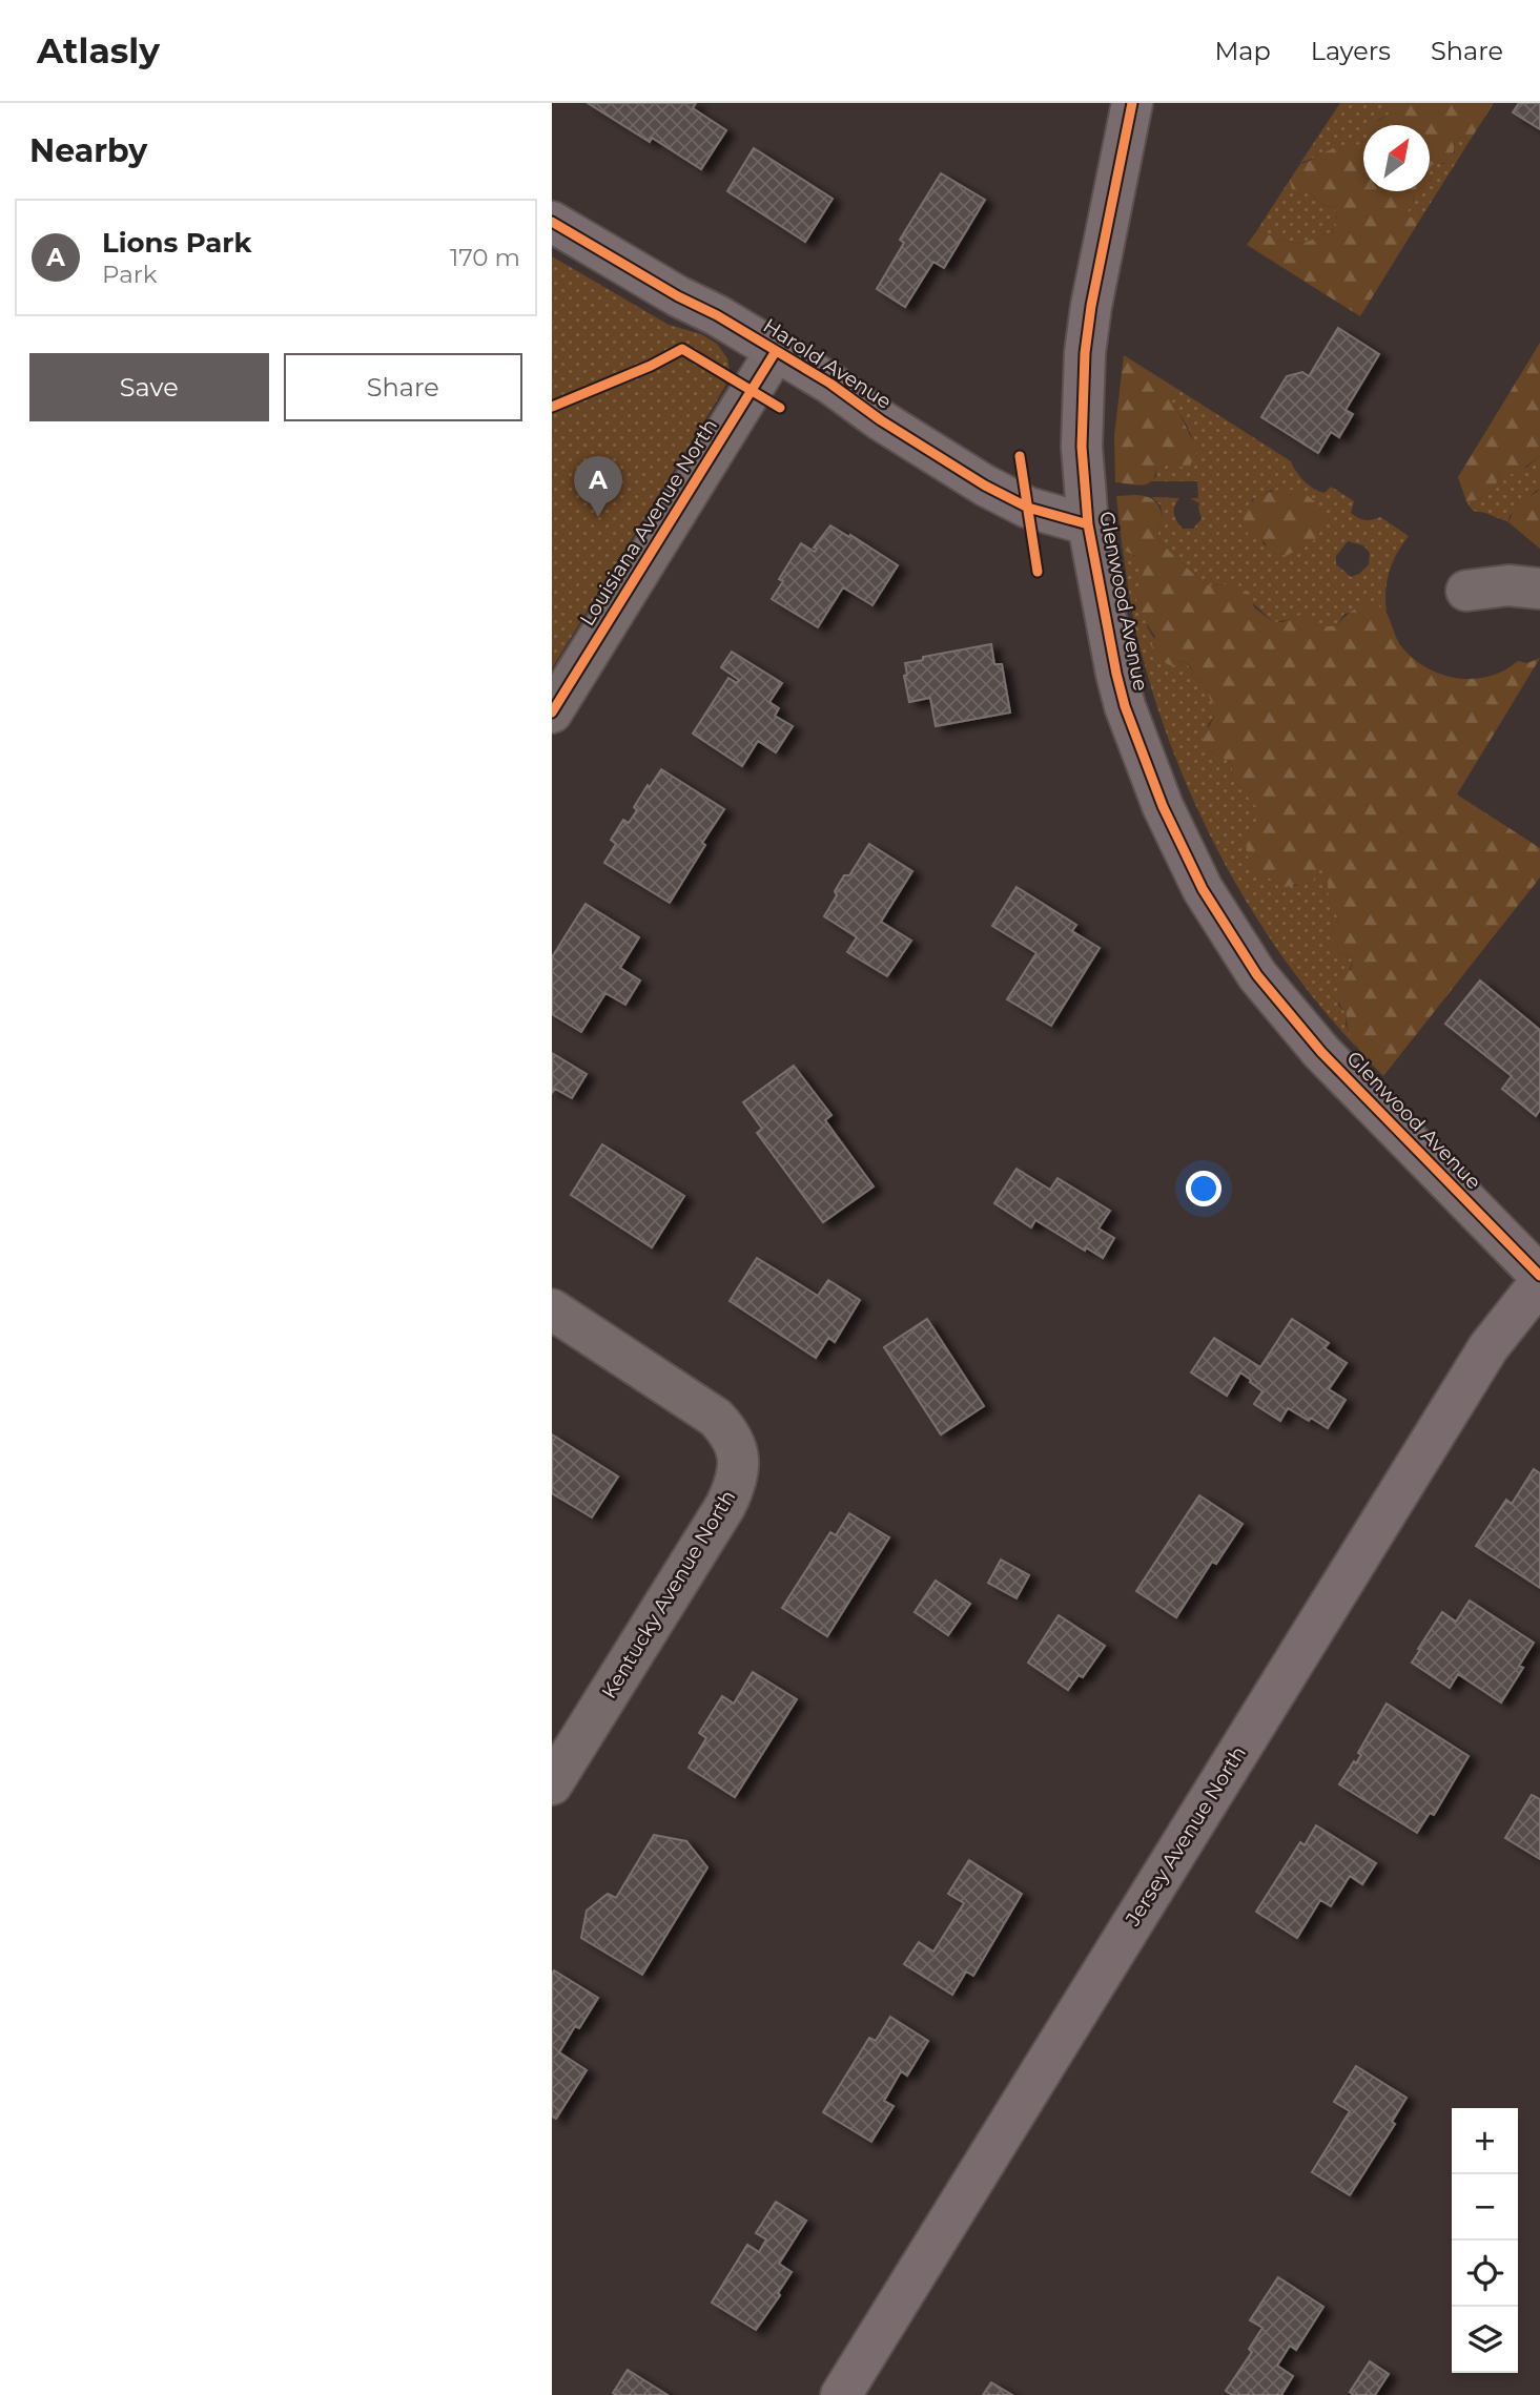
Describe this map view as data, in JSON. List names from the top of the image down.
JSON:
{
  "streets": {
    "street": [
      "Harold Avenue",
      "Louisiana Avenue North",
      "Glenwood Avenue",
      "Kentucky Avenue North",
      "Jersey Avenue North"
    ]
  },
  "crossings": [
    ["Harold Avenue", "Louisiana Avenue North"],
    ["Harold Avenue", "Glenwood Avenue"]
  ],
  "north": "top right",
  "page": {
    "header": "Atlasly",
    "nav": ["Map", "Layers", "Share"],
    "heading": "Nearby",
    "list": [
      {
        "mark": "A",
        "name": "Lions Park",
        "note": "Park",
        "value": "170 m"
      }
    ],
    "buttons": ["Save", "Share"],
    "pins": "A",
    "map_buttons": ["+", "−"]
  }
}
